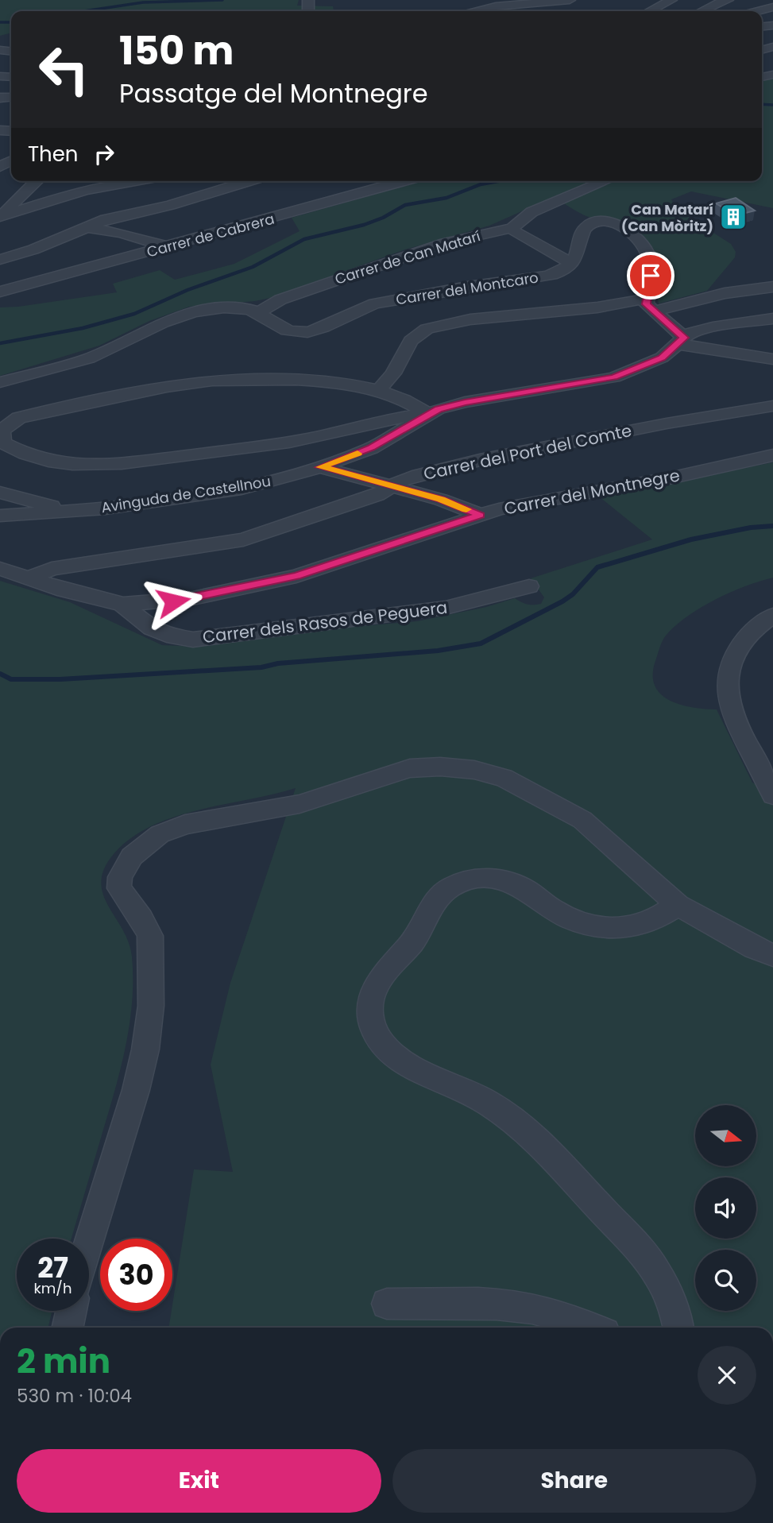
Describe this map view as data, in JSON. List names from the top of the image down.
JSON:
{
  "streets": {
    "street": [
      "Carrer de Cabrera",
      "Carrer de Can Matarí",
      "Carrer del Montcaro",
      "Carrer del Port del Comte",
      "Carrer del Montnegre",
      "Avinguda de Castellnou",
      "Carrer dels Rasos de Peguera"
    ]
  },
  "crossings": [
    ["Carrer de Can Matarí", "Carrer del Montcaro"],
    ["Carrer del Port del Comte", "Carrer dels Rasos de Peguera"],
    ["Carrer del Montnegre", "Carrer dels Rasos de Peguera"]
  ],
  "places": {
    "building": ["Can Matarí (Can Mòritz)"]
  },
  "north": "right",
  "page": {
    "turn": ["150 m", "Passatge del Montnegre"],
    "then": "Then",
    "speed": "27 km/h",
    "limit": "30",
    "heading": ["2 min", "530 m · 10:04"],
    "buttons": ["Exit", "Share"]
  }
}
